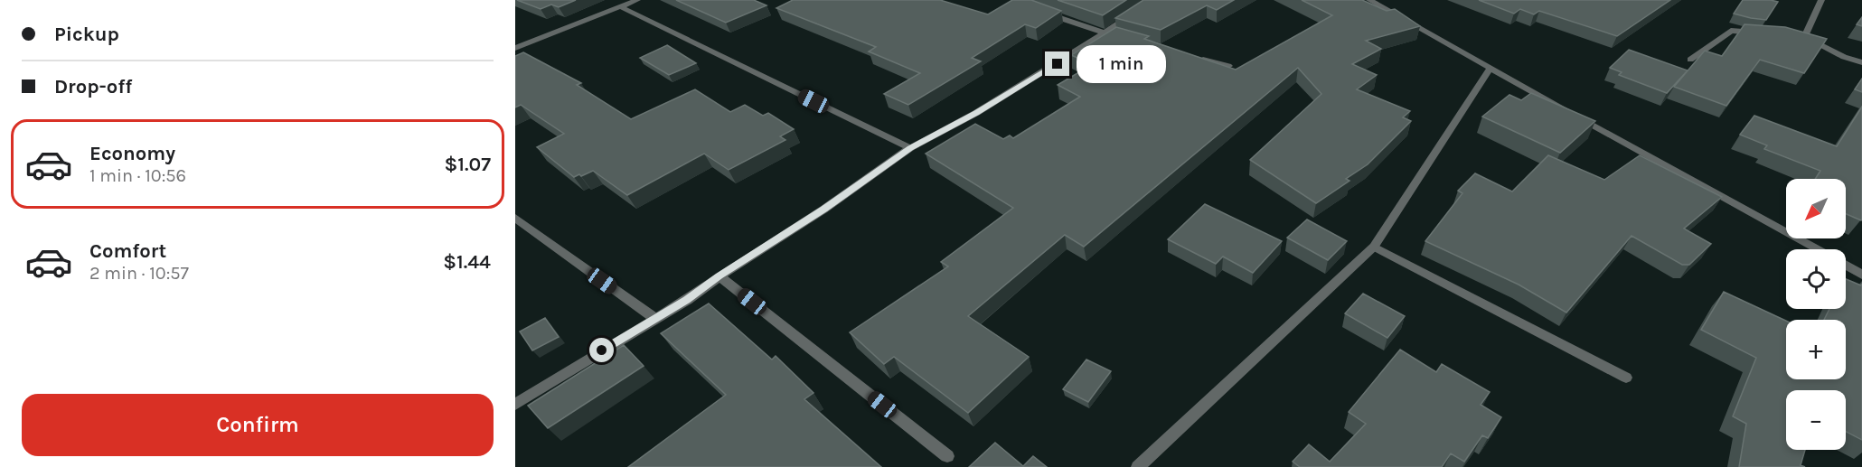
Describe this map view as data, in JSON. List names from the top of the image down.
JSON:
{
  "north": "bottom left",
  "page": {
    "banner": ["Pickup", "Drop-off"],
    "bubble": "1 min",
    "list": [
      {
        "name": "Economy",
        "note": "1 min · 10:56",
        "value": "$1.07"
      },
      {
        "name": "Comfort",
        "note": "2 min · 10:57",
        "value": "$1.44"
      }
    ],
    "map_buttons": ["+", "−"],
    "buttons": "Confirm"
  }
}
